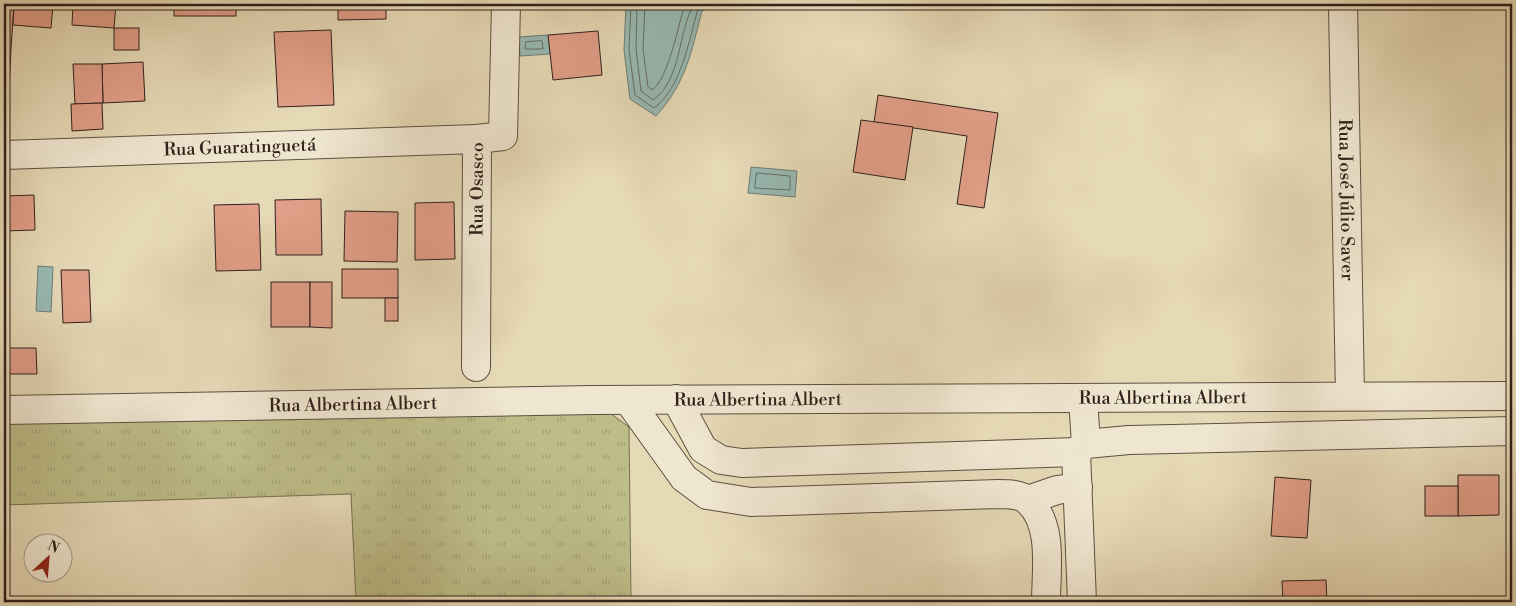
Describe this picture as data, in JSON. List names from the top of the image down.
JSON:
{
  "streets": {
    "street": [
      "Rua Guaratinguetá",
      "Rua Osasco",
      "Rua José Júlio Saver",
      "Rua Albertina Albert"
    ]
  },
  "crossings": [
    ["Rua Guaratinguetá", "Rua Osasco"],
    ["Rua José Júlio Saver", "Rua Albertina Albert"]
  ],
  "north": "top right"
}
